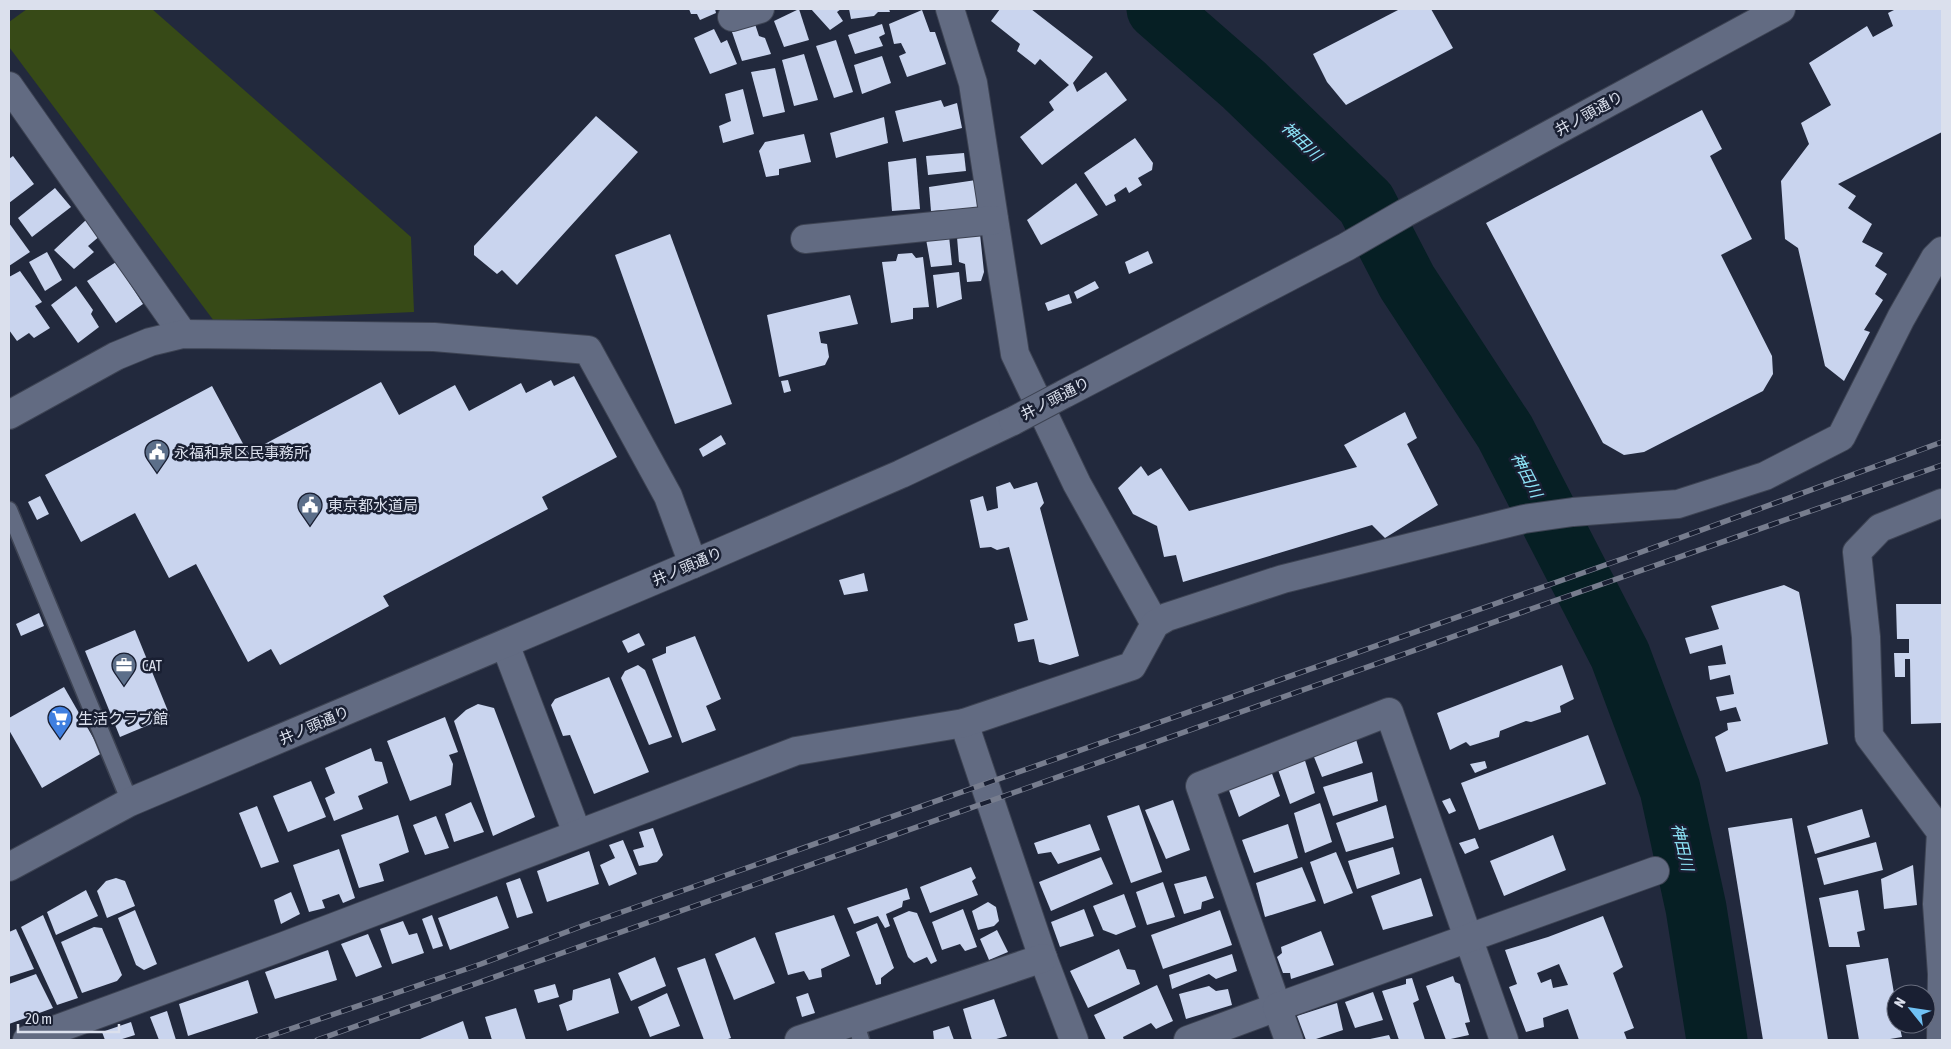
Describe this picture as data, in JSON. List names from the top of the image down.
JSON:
{
  "streets": {
    "street": ["井ノ頭通り"]
  },
  "water": ["神田川"],
  "places": {
    "public building": ["永福和泉区民事務所", "東京都水道局"],
    "office": ["CAT"],
    "supermarket": ["生活クラブ館"]
  },
  "scale_bar": "20 m",
  "north": "top left"
}
